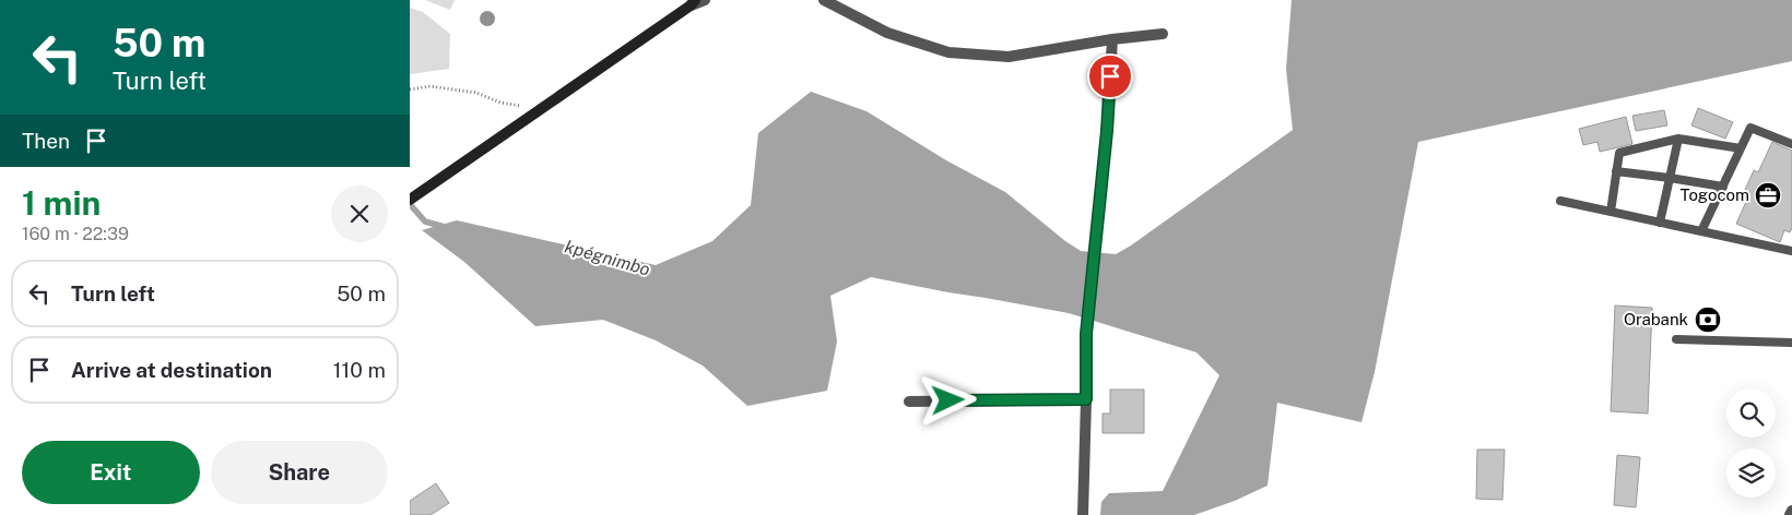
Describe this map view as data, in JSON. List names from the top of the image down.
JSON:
{
  "water": ["kpégnimbo"],
  "places": {
    "office": ["Togocom"],
    "bank": ["Orabank"]
  },
  "page": {
    "turn": ["50 m", "Turn left"],
    "then": "Then",
    "heading": ["1 min", "160 m · 22:39"],
    "list": [
      {
        "name": "Turn left",
        "value": "50 m"
      },
      {
        "name": "Arrive at destination",
        "value": "110 m"
      }
    ],
    "buttons": ["Exit", "Share"]
  }
}
